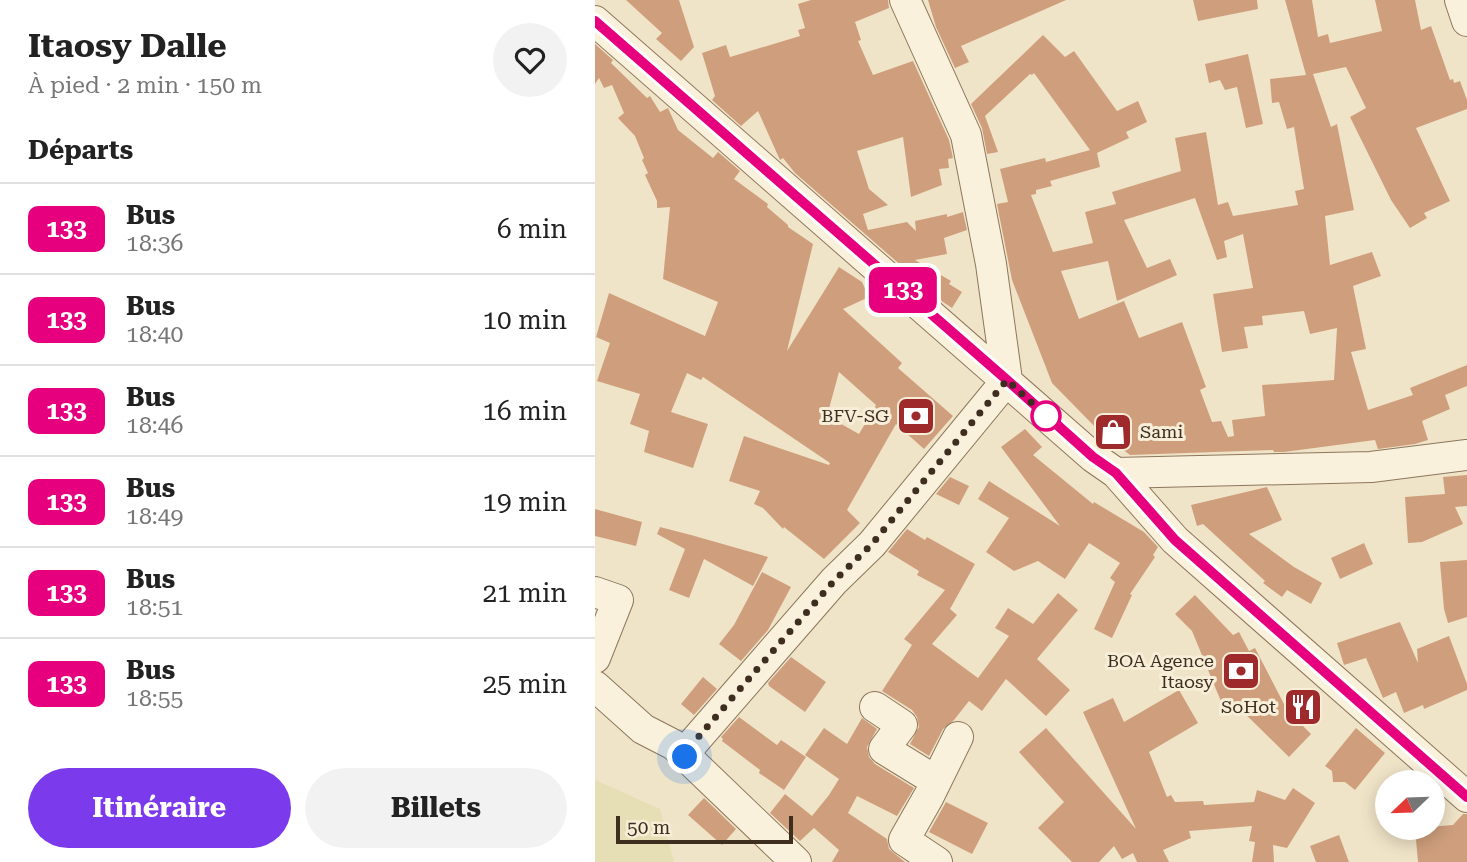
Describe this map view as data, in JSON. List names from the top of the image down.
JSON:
{
  "places": {
    "bank": ["BFV-SG", "BOA Agence Itaosy"],
    "shop": ["Sami"],
    "restaurant": ["SoHot"]
  },
  "lines": ["bus line 133"],
  "scale_bar": "50 m",
  "north": "bottom left",
  "page": {
    "heading": [
      ["Itaosy Dalle", "À pied · 2 min · 150 m"],
      "Départs"
    ],
    "on_map": "133",
    "list": [
      {
        "mark": "133",
        "name": "Bus",
        "note": "18:36",
        "value": "6 min"
      },
      {
        "mark": "133",
        "name": "Bus",
        "note": "18:40",
        "value": "10 min"
      },
      {
        "mark": "133",
        "name": "Bus",
        "note": "18:46",
        "value": "16 min"
      },
      {
        "mark": "133",
        "name": "Bus",
        "note": "18:49",
        "value": "19 min"
      },
      {
        "mark": "133",
        "name": "Bus",
        "note": "18:51",
        "value": "21 min"
      },
      {
        "mark": "133",
        "name": "Bus",
        "note": "18:55",
        "value": "25 min"
      }
    ],
    "buttons": ["Itinéraire", "Billets"],
    "scale": "50 m"
  }
}
